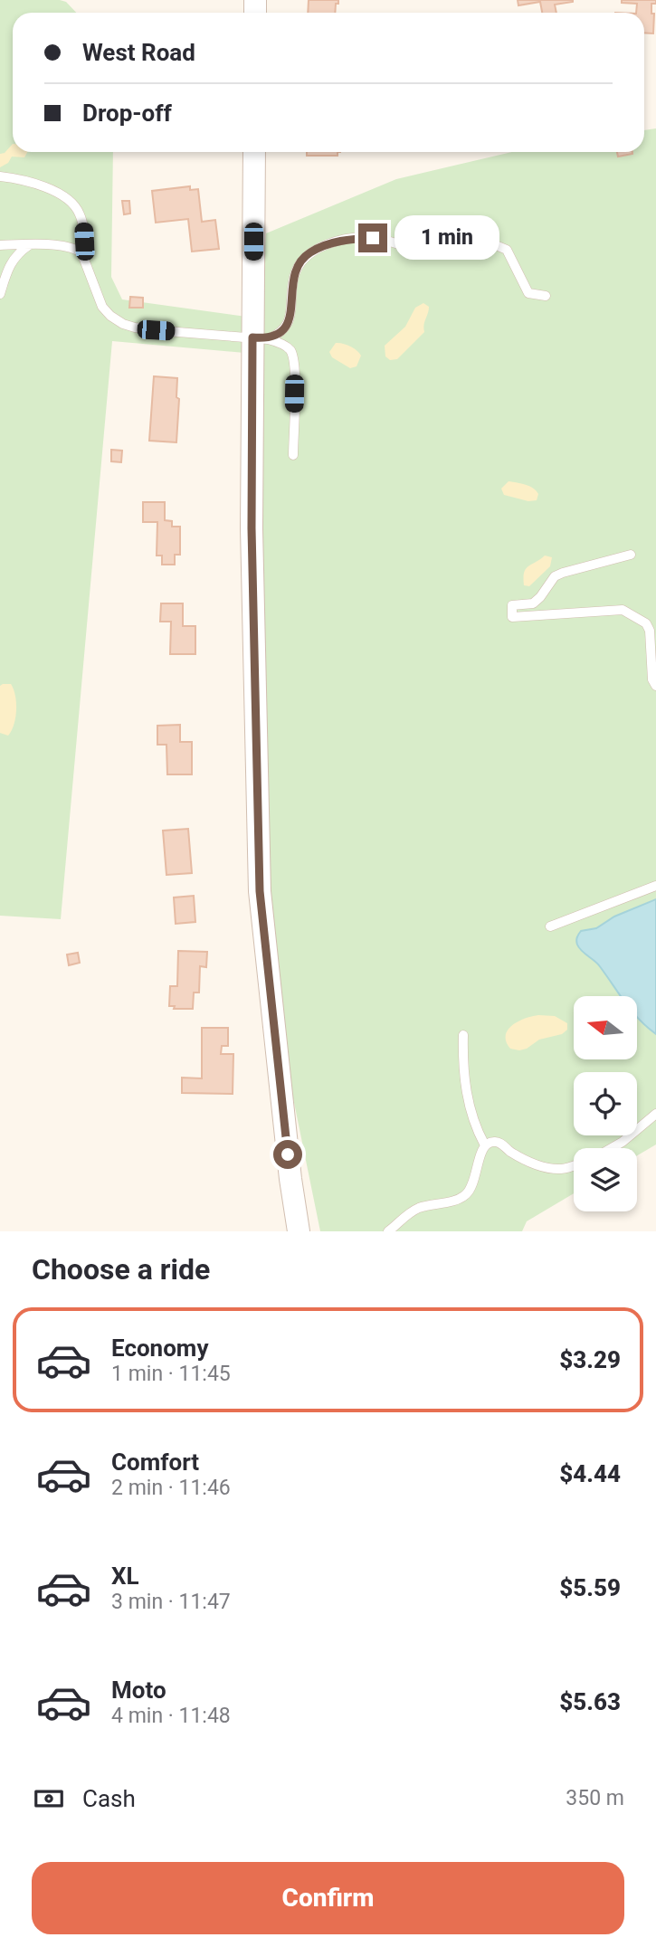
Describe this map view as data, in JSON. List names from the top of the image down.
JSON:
{
  "north": "left",
  "page": {
    "banner": ["West Road", "Drop-off"],
    "bubble": "1 min",
    "heading": "Choose a ride",
    "list": [
      {
        "name": "Economy",
        "note": "1 min · 11:45",
        "value": "$3.29"
      },
      {
        "name": "Comfort",
        "note": "2 min · 11:46",
        "value": "$4.44"
      },
      {
        "name": "XL",
        "note": "3 min · 11:47",
        "value": "$5.59"
      },
      {
        "name": "Moto",
        "note": "4 min · 11:48",
        "value": "$5.63"
      }
    ],
    "pay": ["Cash", "350 m"],
    "buttons": "Confirm"
  }
}
